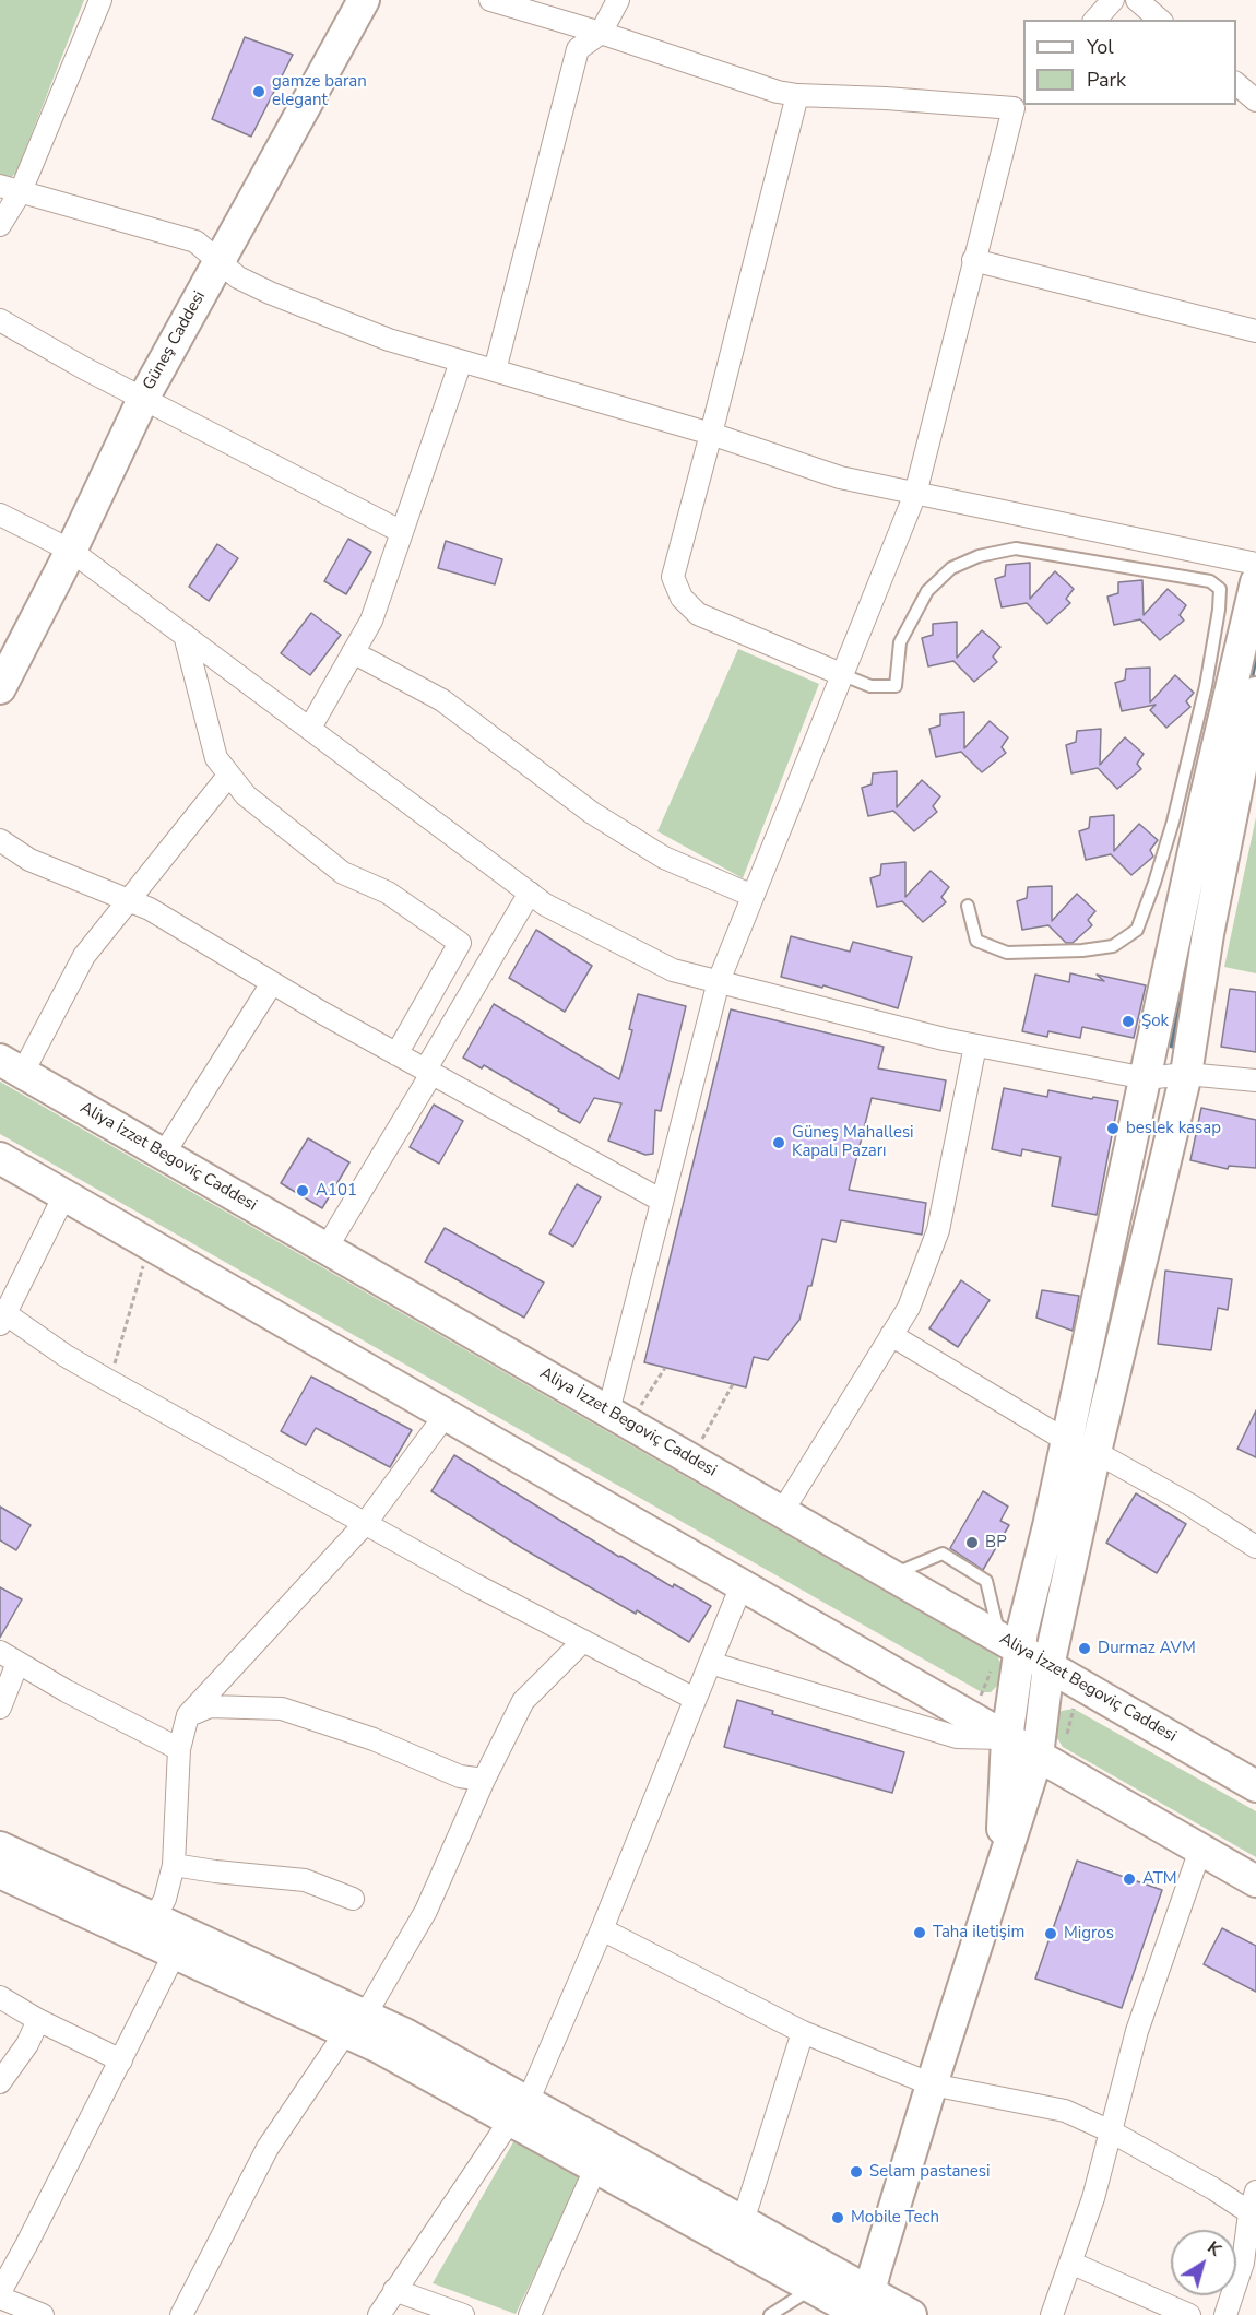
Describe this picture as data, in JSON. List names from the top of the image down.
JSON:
{
  "streets": {
    "street": ["Güneş Caddesi", "Aliya İzzet Begoviç Caddesi"]
  },
  "places": [
    "gamze baran elegant",
    "Şok",
    "beslek kasap",
    "Güneş Mahallesi Kapalı Pazarı",
    "A101",
    "BP",
    "Durmaz AVM",
    "ATM",
    "Taha iletişim",
    "Migros",
    "Selam pastanesi",
    "Mobile Tech"
  ],
  "legend": ["Yol", "Park"],
  "north": "top right"
}
